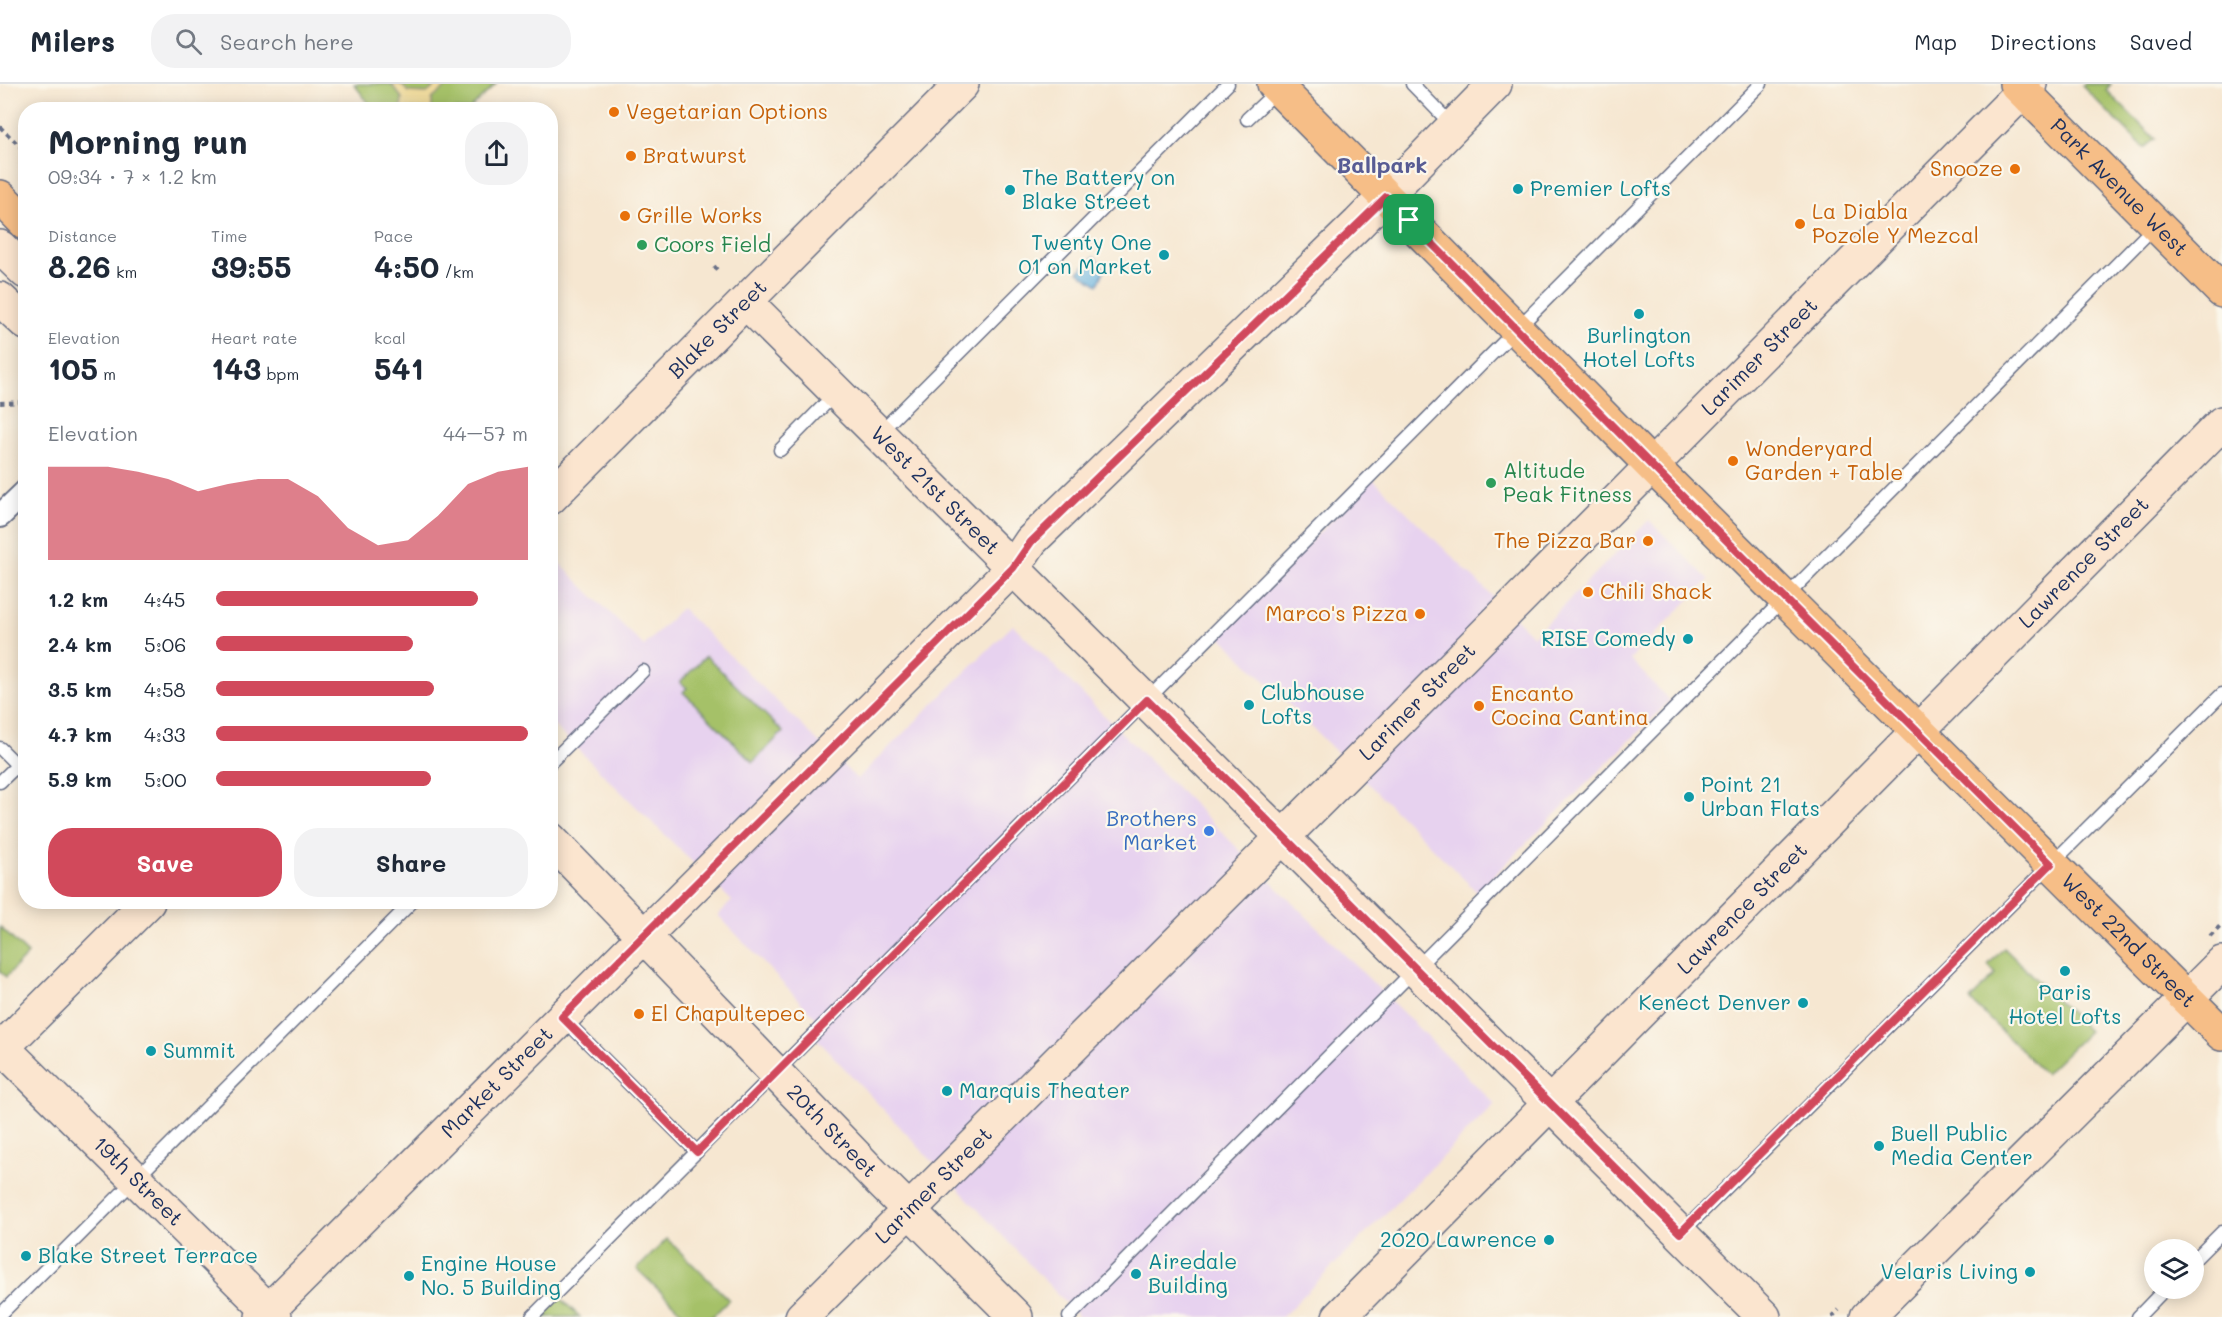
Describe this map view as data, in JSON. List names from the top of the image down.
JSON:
{
  "streets": {
    "main road": ["Park Avenue West", "West 22nd Street"],
    "street": [
      "Blake Street",
      "Larimer Street",
      "West 21st Street",
      "Lawrence Street",
      "Market Street",
      "20th Street",
      "19th Street"
    ]
  },
  "crossings": [
    ["Park Avenue West", "Larimer Street"],
    ["Blake Street", "West 21st Street"],
    ["Larimer Street", "West 21st Street"],
    ["Larimer Street", "West 22nd Street"],
    ["Larimer Street", "20th Street"],
    ["West 21st Street", "Lawrence Street"],
    ["West 21st Street", "Market Street"],
    ["Lawrence Street", "West 22nd Street"],
    ["West 22nd Street", "Market Street"],
    ["Market Street", "20th Street"],
    ["Market Street", "19th Street"]
  ],
  "districts": ["Ballpark"],
  "places": [
    "Vegetarian Options",
    "Bratwurst",
    "Snooze",
    "Premier Lofts",
    "The Battery on Blake Street",
    "Grille Works",
    "La Diabla Pozole Y Mezcal",
    "Coors Field",
    "Twenty One 01 on Market",
    "Burlington Hotel Lofts",
    "Wonderyard Garden + Table",
    "Altitude Peak Fitness",
    "The Pizza Bar",
    "Chili Shack",
    "Marco's Pizza",
    "RISE Comedy",
    "Clubhouse Lofts",
    "Encanto Cocina Cantina",
    "Point 21 Urban Flats",
    "Brothers Market",
    "Paris Hotel Lofts",
    "Kenect Denver",
    "El Chapultepec",
    "Summit",
    "Marquis Theater",
    "Buell Public Media Center",
    "2020 Lawrence",
    "Blake Street Terrace",
    "Velaris Living",
    "Airedale Building",
    "Engine House No. 5 Building"
  ],
  "page": {
    "header": "Milers",
    "search": "Search here",
    "nav": ["Map", "Directions", "Saved"],
    "heading": ["Morning run", "09:34 · 7 × 1.2 km"],
    "stats": [
      ["Distance", "8.26 km"],
      ["Time", "39:55"],
      ["Pace", "4:50 /km"],
      ["Elevation", "105 m"],
      ["Heart rate", "143 bpm"],
      ["kcal", "541"]
    ],
    "chart": ["Elevation", "44–57 m"],
    "list": [
      {
        "name": "1.2 km",
        "note": "4:45"
      },
      {
        "name": "2.4 km",
        "note": "5:06"
      },
      {
        "name": "3.5 km",
        "note": "4:58"
      },
      {
        "name": "4.7 km",
        "note": "4:33"
      },
      {
        "name": "5.9 km",
        "note": "5:00"
      }
    ],
    "buttons": ["Save", "Share"]
  }
}
